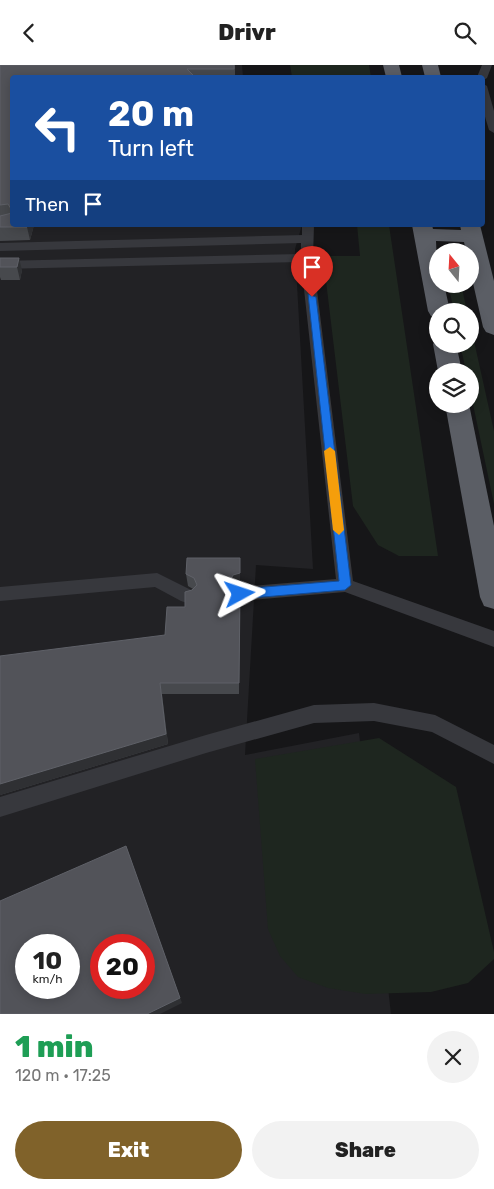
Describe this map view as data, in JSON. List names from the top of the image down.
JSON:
{
  "north": "top",
  "page": {
    "header": "Drivr",
    "turn": ["20 m", "Turn left"],
    "then": "Then",
    "speed": "10 km/h",
    "limit": "20",
    "heading": ["1 min", "120 m · 17:25"],
    "buttons": ["Exit", "Share"]
  }
}
